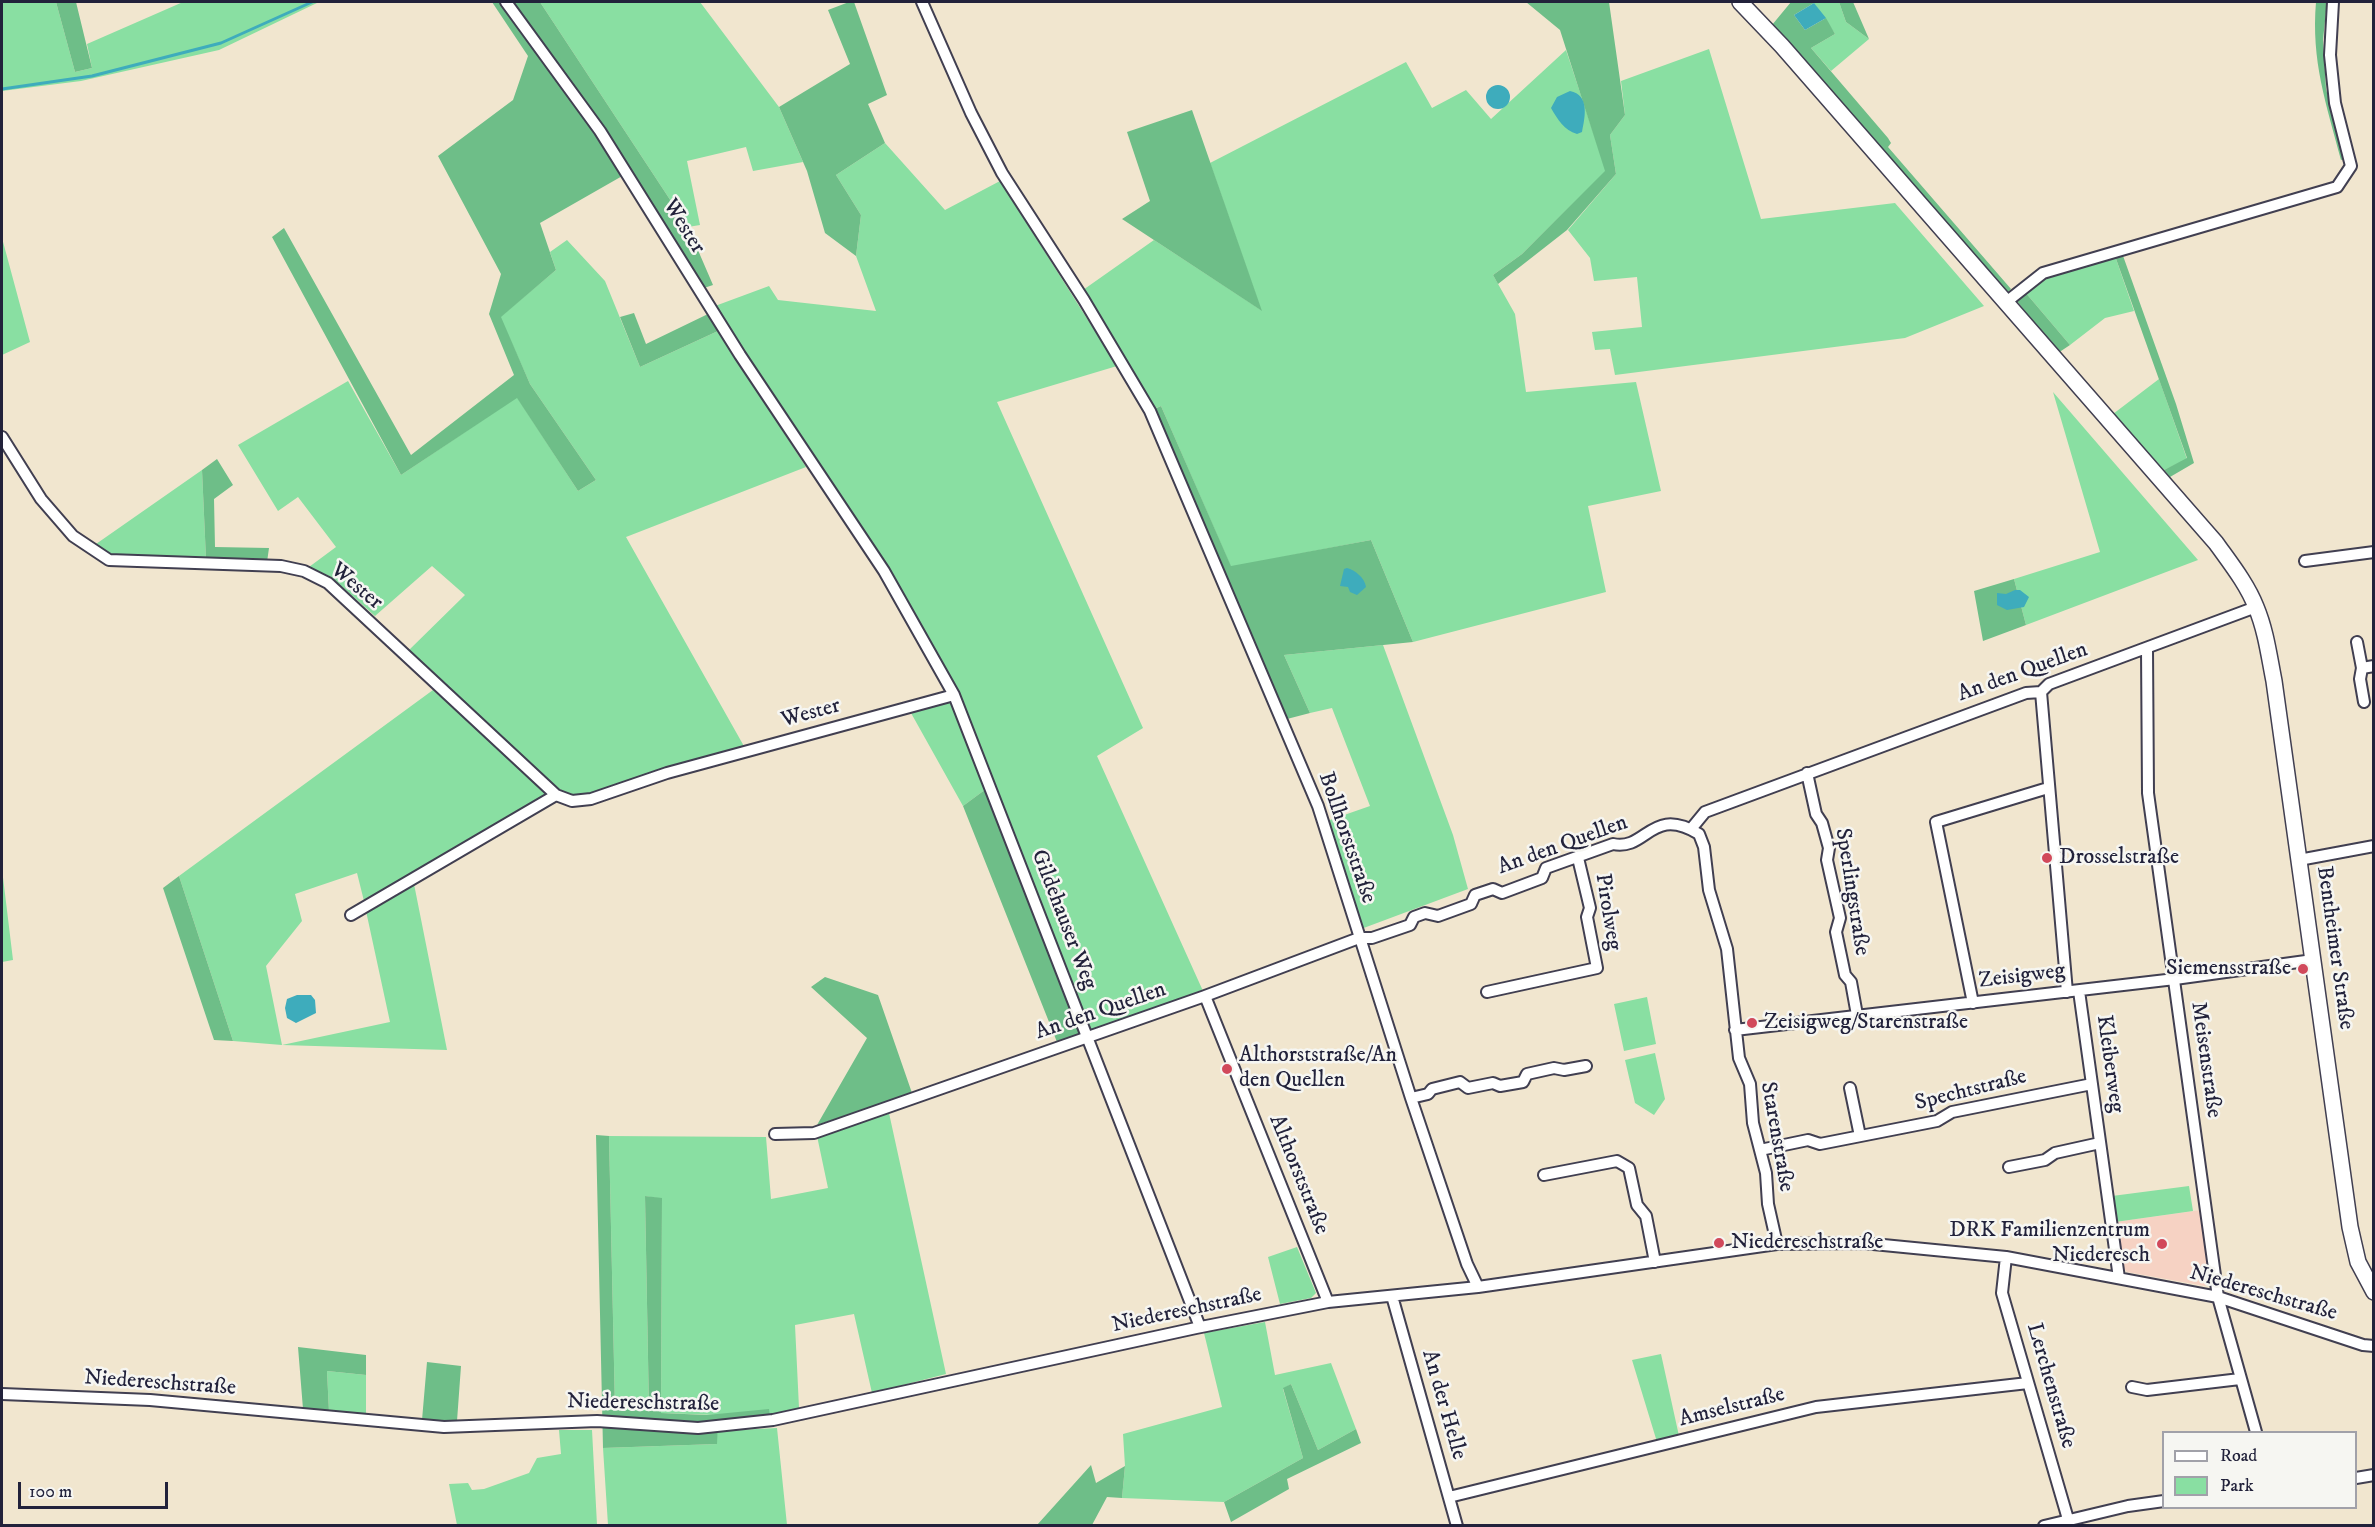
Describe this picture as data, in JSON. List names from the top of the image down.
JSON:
{
  "streets": {
    "main road": ["Bentheimer Straße"],
    "street": [
      "Wester",
      "An den Quellen",
      "Bollhorststraße",
      "Sperlingstraße",
      "Pirolweg",
      "Gildehauser Weg",
      "Zeisigweg",
      "Meisenstraße",
      "Kleiberweg",
      "Spechtstraße",
      "Starenstraße",
      "Althorststraße",
      "Niedereschstraße",
      "Lerchenstraße",
      "An der Helle",
      "Amselstraße"
    ]
  },
  "crossings": [
    ["Wester", "Gildehauser Weg"],
    ["An den Quellen", "Bollhorststraße"],
    ["An den Quellen", "Sperlingstraße"],
    ["An den Quellen", "Pirolweg"],
    ["An den Quellen", "Gildehauser Weg"],
    ["An den Quellen", "Bentheimer Straße"],
    ["An den Quellen", "Meisenstraße"],
    ["An den Quellen", "Starenstraße"],
    ["An den Quellen", "Althorststraße"],
    ["Bollhorststraße", "Niedereschstraße"],
    ["Sperlingstraße", "Zeisigweg"],
    ["Gildehauser Weg", "Niedereschstraße"],
    ["Bentheimer Straße", "Zeisigweg"],
    ["Zeisigweg", "Meisenstraße"],
    ["Zeisigweg", "Kleiberweg"],
    ["Zeisigweg", "Starenstraße"],
    ["Meisenstraße", "Niedereschstraße"],
    ["Kleiberweg", "Spechtstraße"],
    ["Kleiberweg", "Niedereschstraße"],
    ["Spechtstraße", "Starenstraße"],
    ["Starenstraße", "Niedereschstraße"],
    ["Althorststraße", "Niedereschstraße"],
    ["Niedereschstraße", "Lerchenstraße"],
    ["Niedereschstraße", "An der Helle"],
    ["Lerchenstraße", "Amselstraße"],
    ["An der Helle", "Amselstraße"]
  ],
  "places": [
    "Drosselstraße",
    "Siemensstraße",
    "Zeisigweg/Starenstraße",
    "Althorststraße/An den Quellen",
    "Niedereschstraße",
    "DRK Familienzentrum Niederesch"
  ],
  "legend": ["Road", "Park"],
  "scale_bar": "100 m"
}
